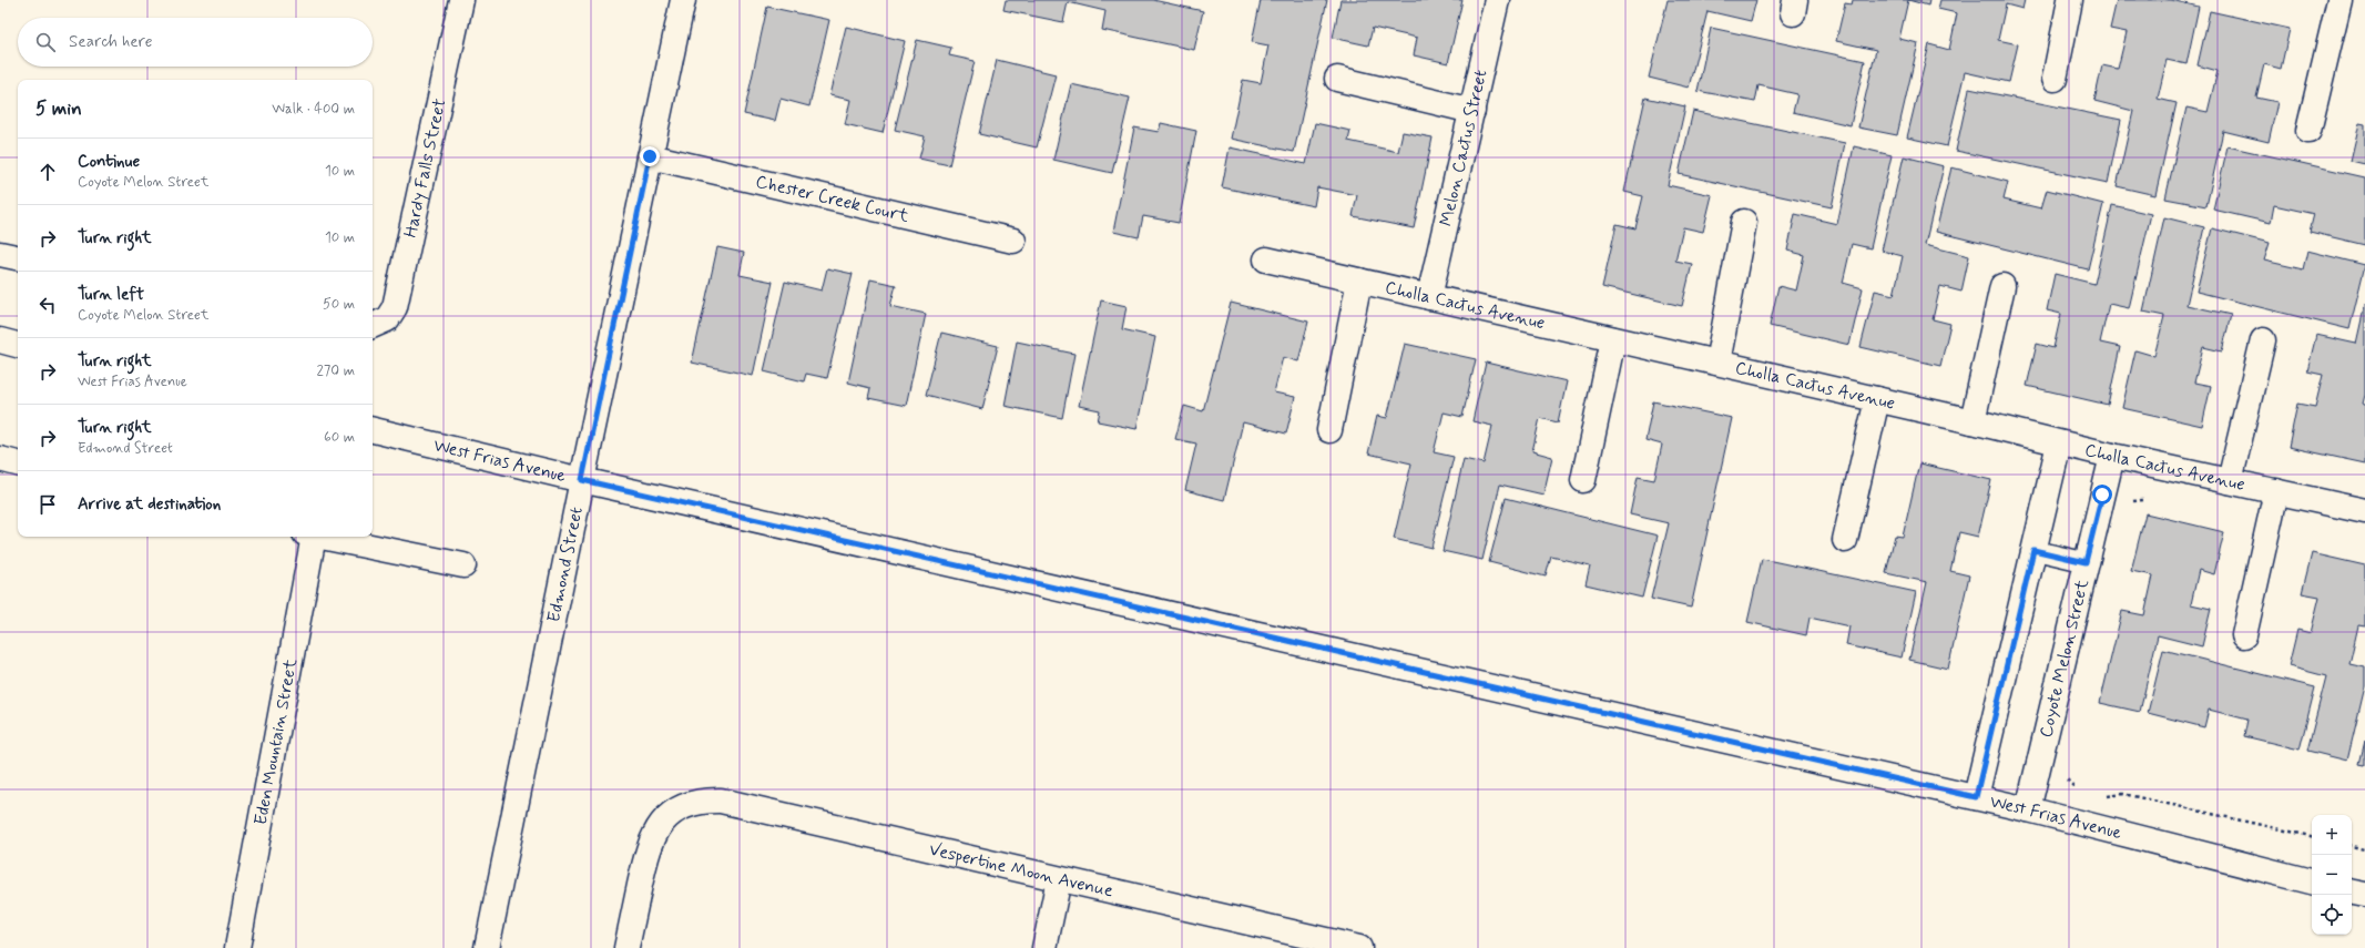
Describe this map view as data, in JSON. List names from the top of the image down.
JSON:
{
  "streets": {
    "street": [
      "Melon Cactus Street",
      "Hardy Falls Street",
      "Chester Creek Court",
      "Cholla Cactus Avenue",
      "West Frias Avenue",
      "Edmond Street",
      "Coyote Melon Street",
      "Eden Mountain Street",
      "Vespertine Moon Avenue"
    ]
  },
  "crossings": [
    ["Melon Cactus Street", "Cholla Cactus Avenue"],
    ["Chester Creek Court", "Edmond Street"],
    ["Cholla Cactus Avenue", "Coyote Melon Street"],
    ["West Frias Avenue", "Edmond Street"],
    ["West Frias Avenue", "Coyote Melon Street"]
  ],
  "page": {
    "search": "Search here",
    "heading": ["5 min", "Walk · 400 m"],
    "list": [
      ["Continue", "Coyote Melon Street", "10 m"],
      ["Turn right", "10 m"],
      ["Turn left", "Coyote Melon Street", "50 m"],
      ["Turn right", "West Frias Avenue", "270 m"],
      ["Turn right", "Edmond Street", "60 m"],
      "Arrive at destination"
    ],
    "map_buttons": ["+", "−"]
  }
}
